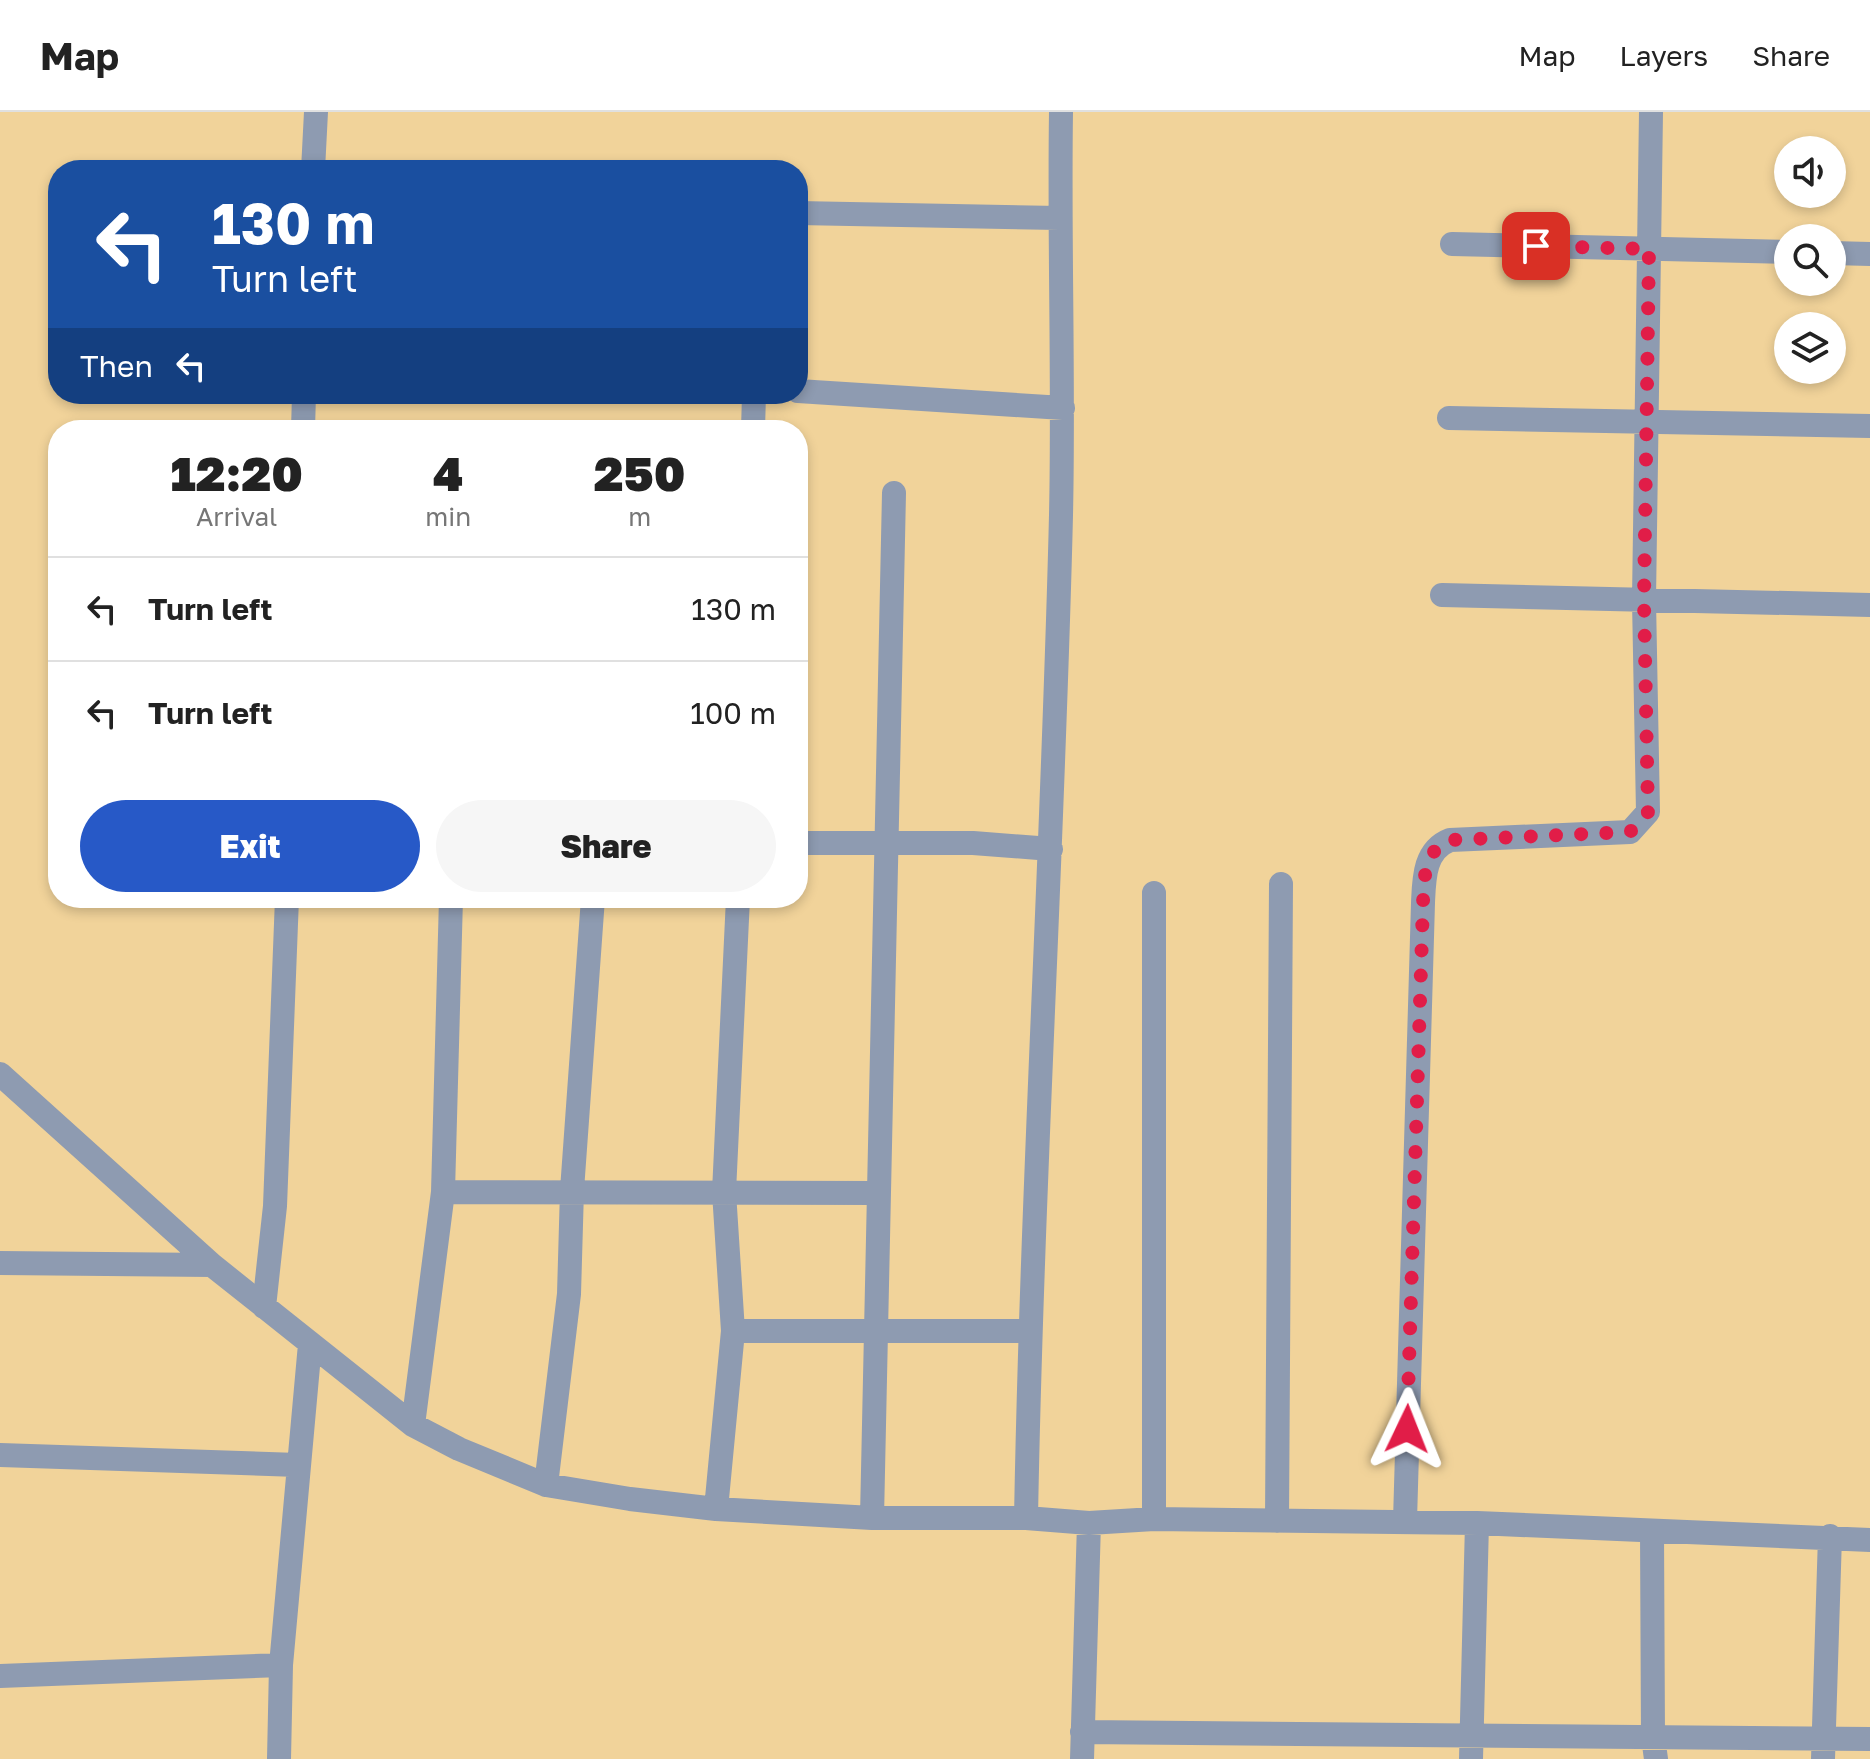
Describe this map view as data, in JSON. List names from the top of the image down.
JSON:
{
  "page": {
    "header": "Map",
    "nav": ["Map", "Layers", "Share"],
    "turn": ["130 m", "Turn left"],
    "then": "Then",
    "eta": [
      "12:20",
      "Arrival",
      "4",
      "min",
      "250",
      "m"
    ],
    "list": [
      {
        "name": "Turn left",
        "value": "130 m"
      },
      {
        "name": "Turn left",
        "value": "100 m"
      }
    ],
    "buttons": ["Exit", "Share"]
  }
}
